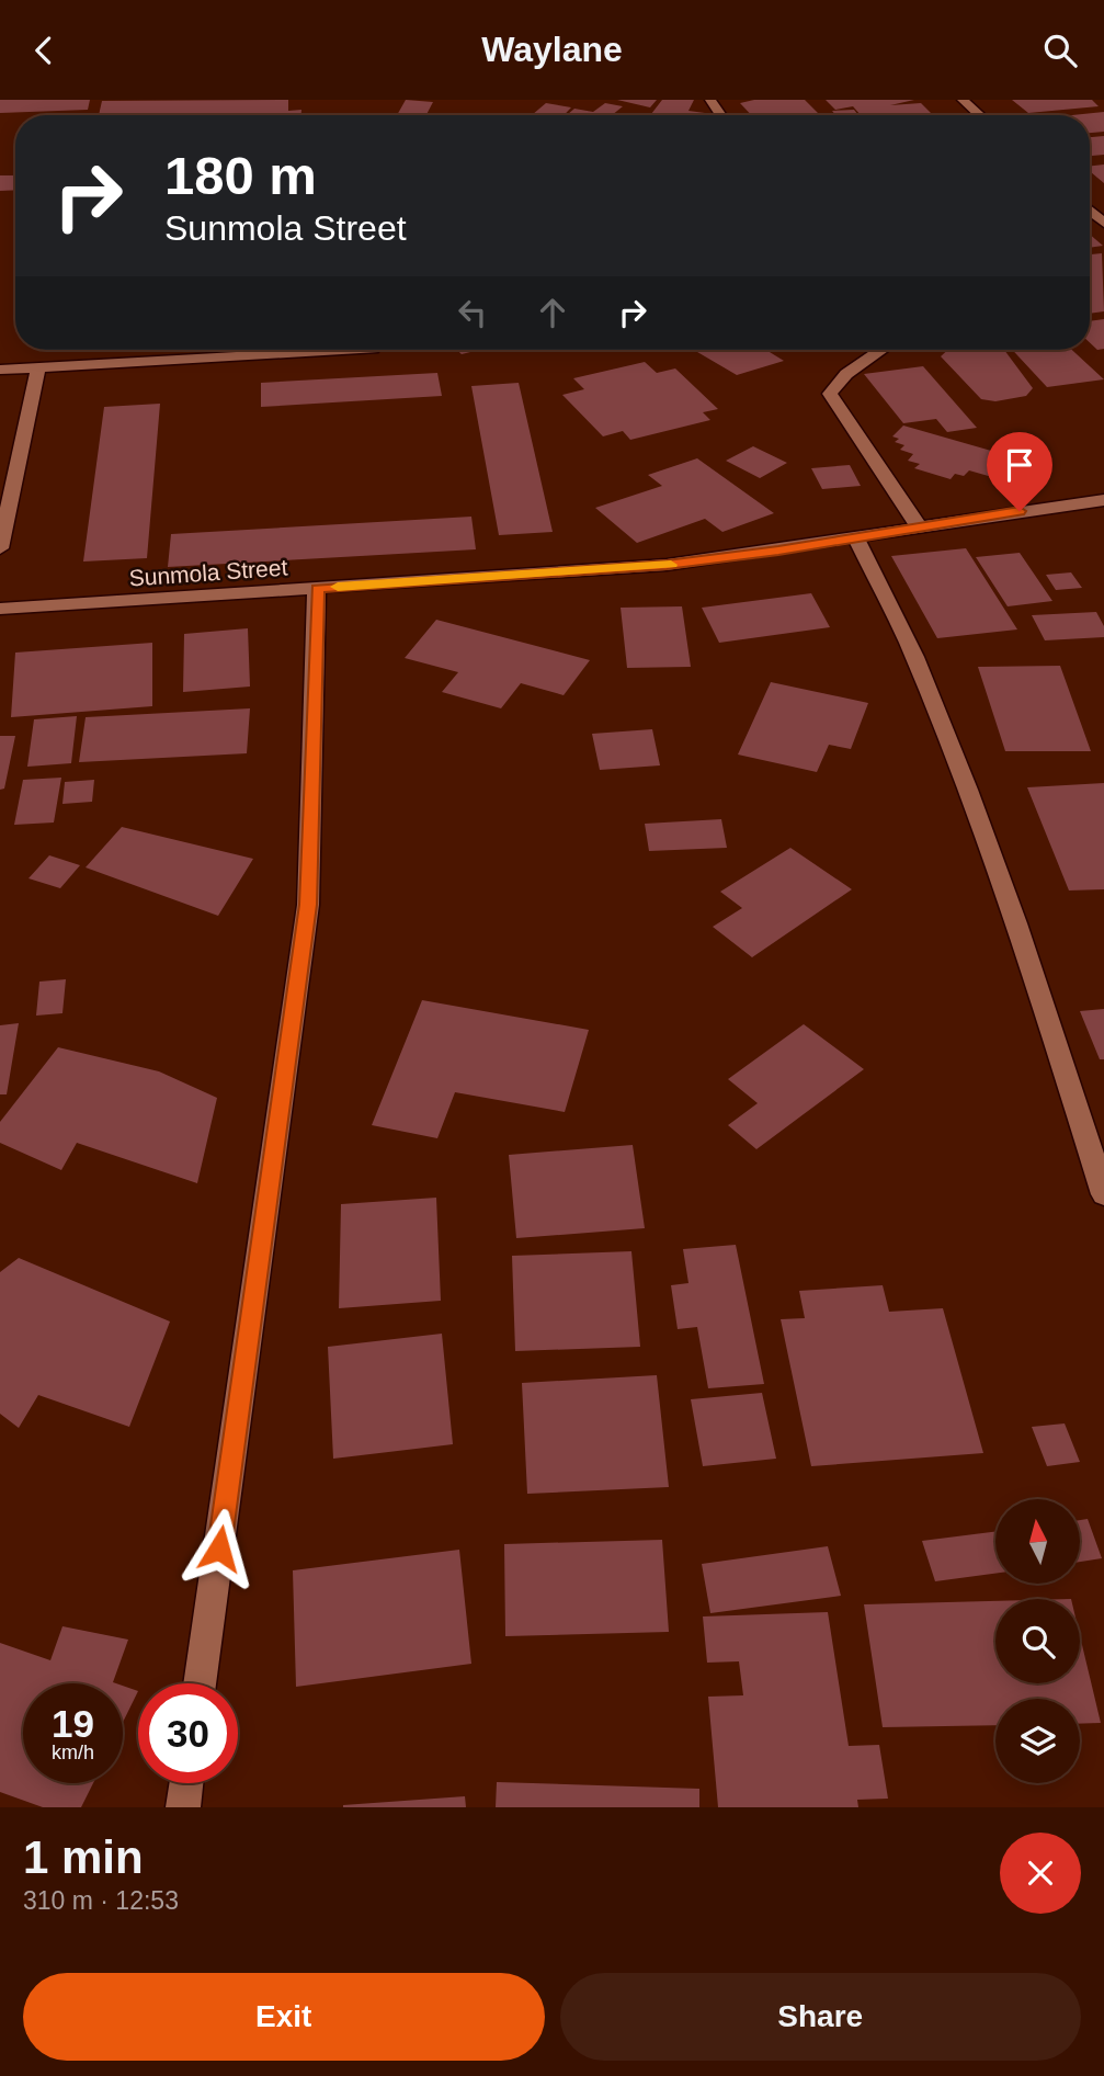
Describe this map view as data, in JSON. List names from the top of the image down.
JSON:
{
  "streets": {
    "street": ["Sunmola Street"]
  },
  "north": "top",
  "page": {
    "header": "Waylane",
    "turn": ["180 m", "Sunmola Street"],
    "speed": "19 km/h",
    "limit": "30",
    "heading": ["1 min", "310 m · 12:53"],
    "buttons": ["Exit", "Share"]
  }
}
